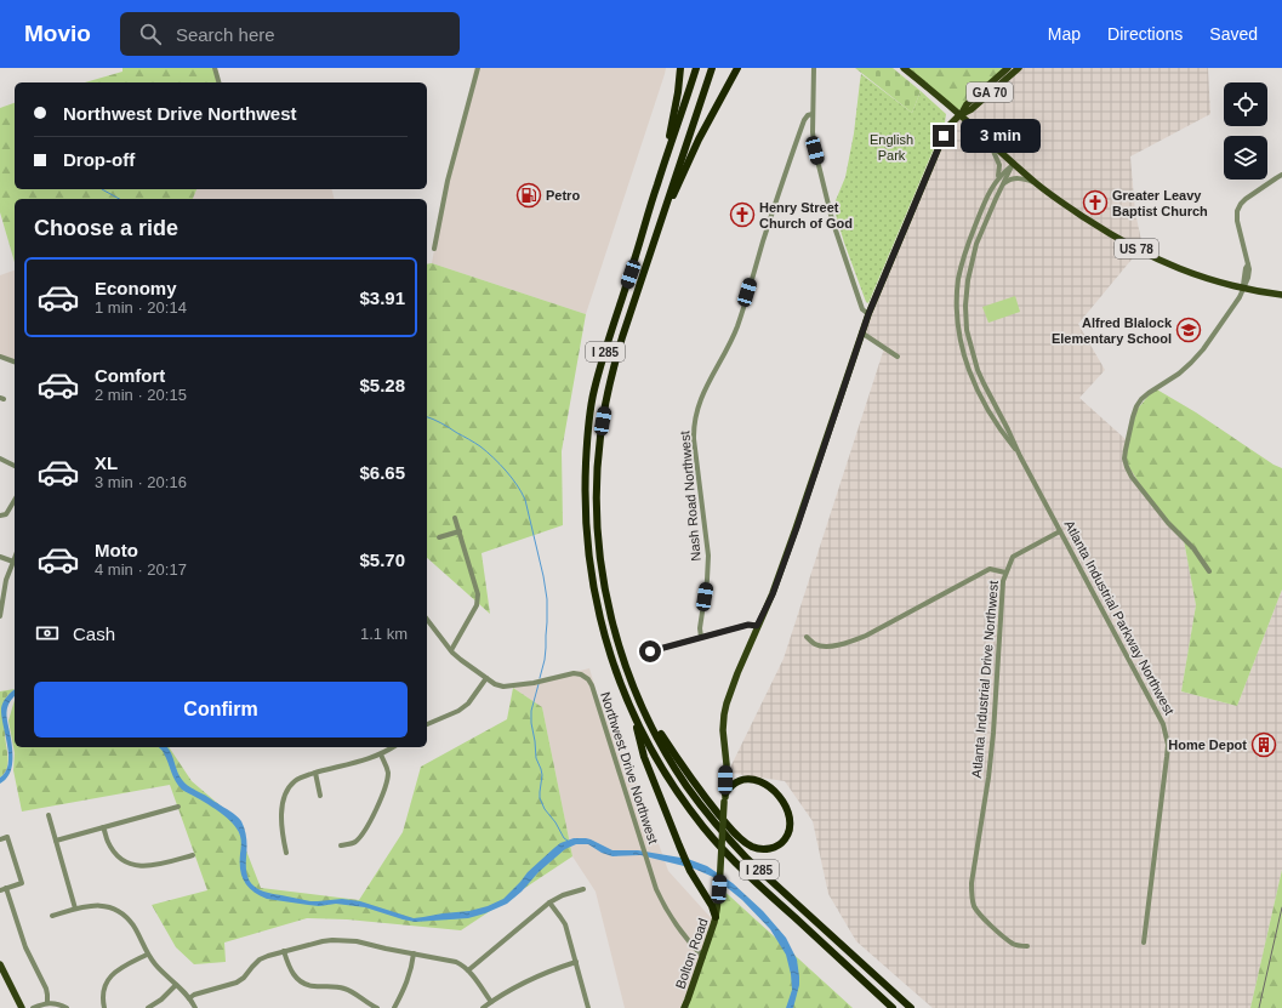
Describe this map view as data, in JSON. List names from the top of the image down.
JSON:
{
  "streets": {
    "highway": ["I 285"],
    "main road": ["GA 70", "US 78", "Bolton Road"],
    "street": [
      "Nash Road Northwest",
      "Atlanta Industrial Parkway Northwest",
      "Atlanta Industrial Drive Northwest",
      "Northwest Drive Northwest"
    ]
  },
  "crossings": [
    ["GA 70", "US 78"],
    ["GA 70", "Bolton Road"],
    ["US 78", "Atlanta Industrial Parkway Northwest"],
    ["US 78", "Bolton Road"],
    ["Atlanta Industrial Parkway Northwest", "Atlanta Industrial Drive Northwest"],
    ["Northwest Drive Northwest", "Bolton Road"]
  ],
  "parks": ["English Park"],
  "places": {
    "fuel station": ["Petro"],
    "church": ["Greater Leavy Baptist Church", "Henry Street Church of God"],
    "school or university": ["Alfred Blalock Elementary School"],
    "building": ["Home Depot"]
  },
  "page": {
    "header": "Movio",
    "search": "Search here",
    "nav": ["Map", "Directions", "Saved"],
    "banner": ["Northwest Drive Northwest", "Drop-off"],
    "bubble": "3 min",
    "heading": "Choose a ride",
    "list": [
      {
        "name": "Economy",
        "note": "1 min · 20:14",
        "value": "$3.91"
      },
      {
        "name": "Comfort",
        "note": "2 min · 20:15",
        "value": "$5.28"
      },
      {
        "name": "XL",
        "note": "3 min · 20:16",
        "value": "$6.65"
      },
      {
        "name": "Moto",
        "note": "4 min · 20:17",
        "value": "$5.70"
      }
    ],
    "pay": ["Cash", "1.1 km"],
    "buttons": "Confirm"
  }
}
